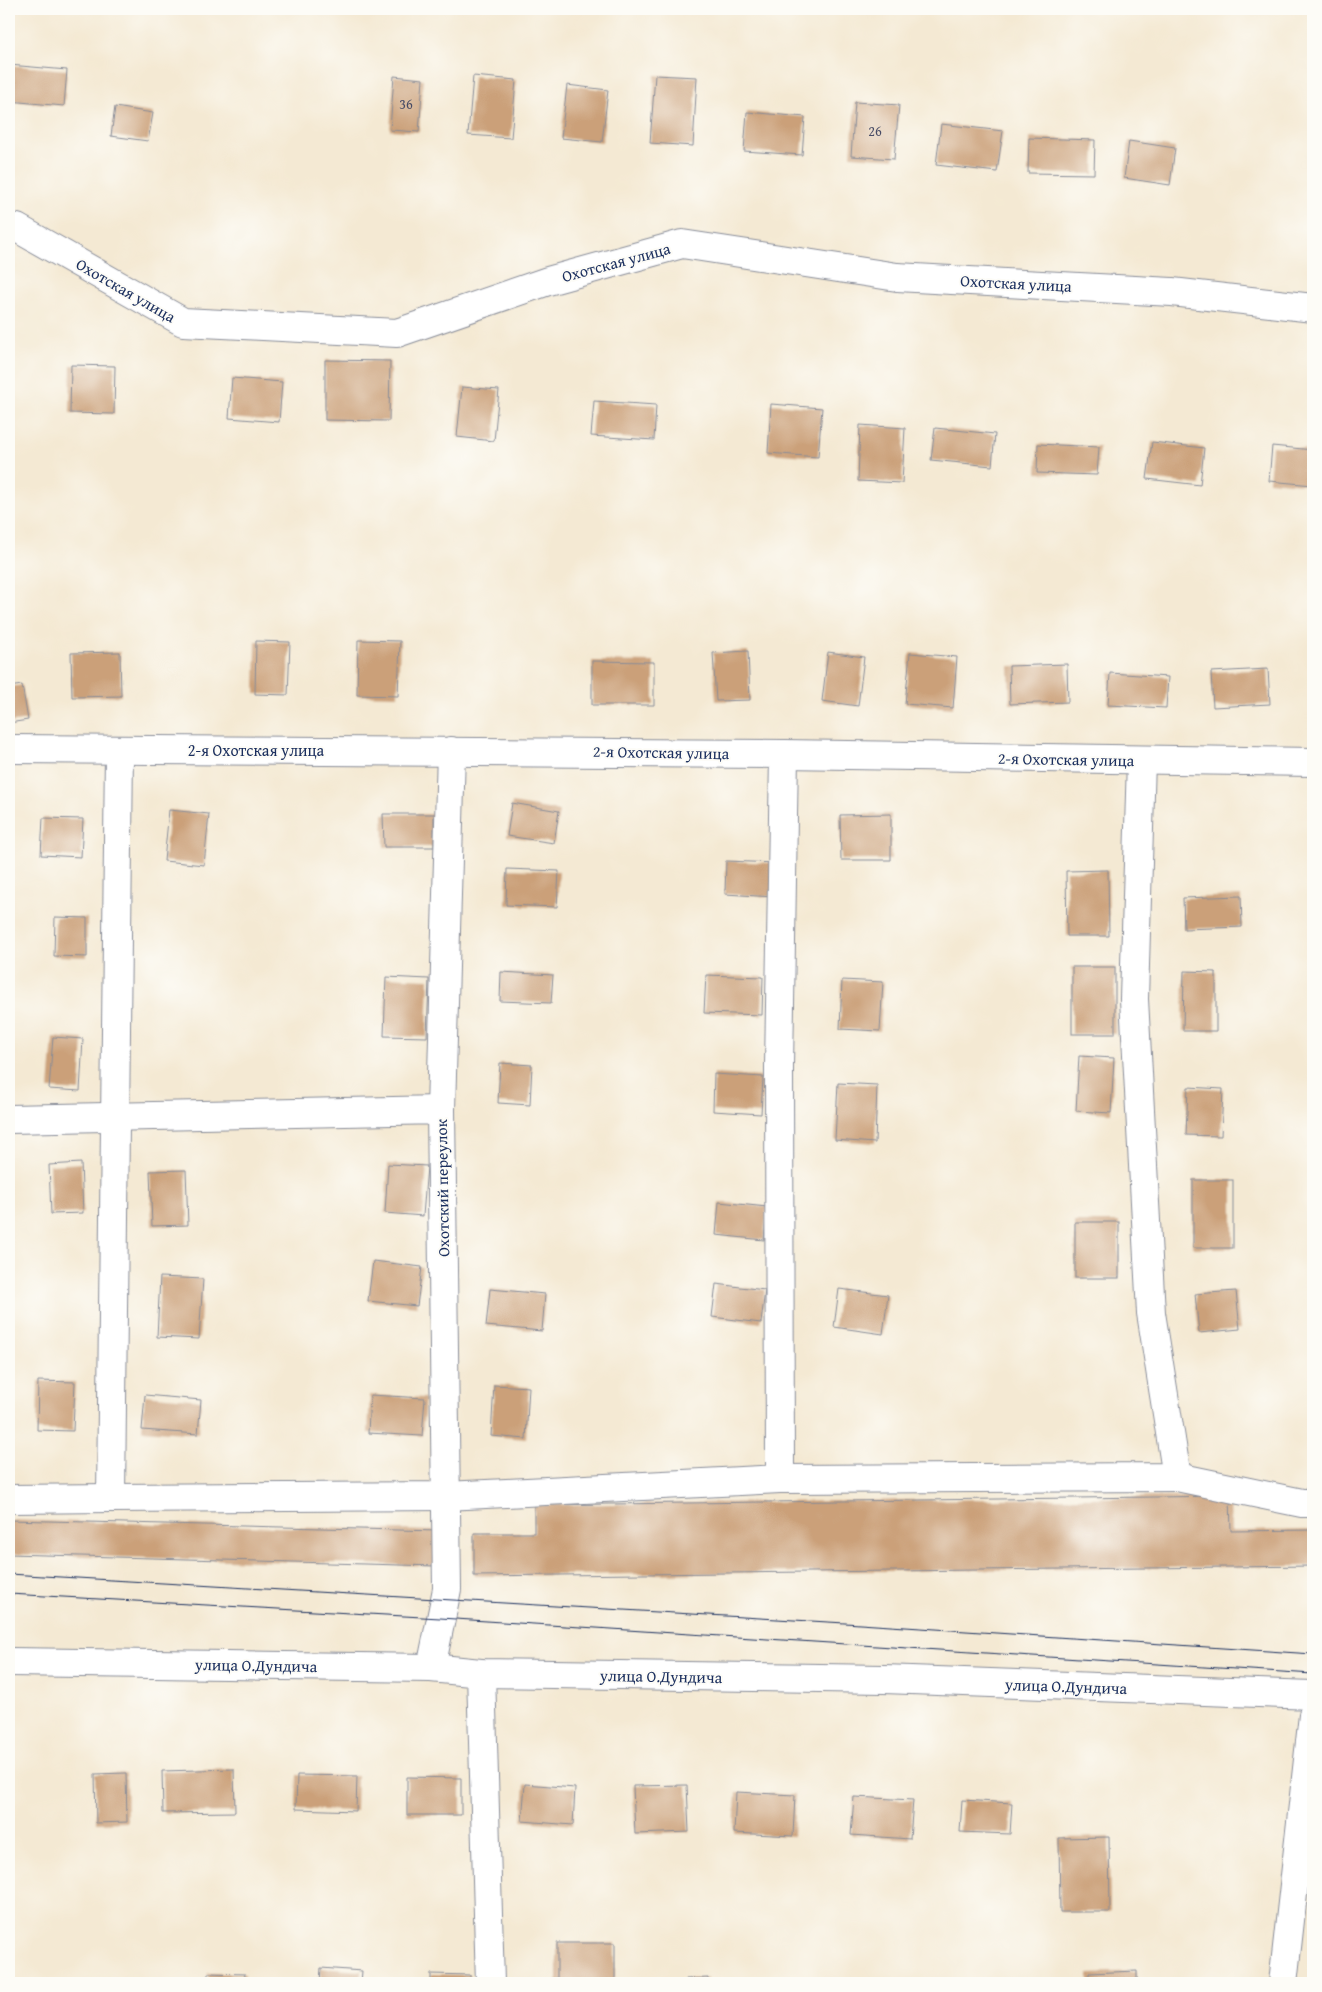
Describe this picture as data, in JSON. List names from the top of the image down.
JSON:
{
  "streets": {
    "street": [
      "Охотская улица",
      "2-я Охотская улица",
      "Охотский переулок",
      "улица О.Дундича"
    ]
  },
  "crossings": [
    ["Охотский переулок", "улица О.Дундича"]
  ],
  "house_numbers": ["36", "26"]
}
